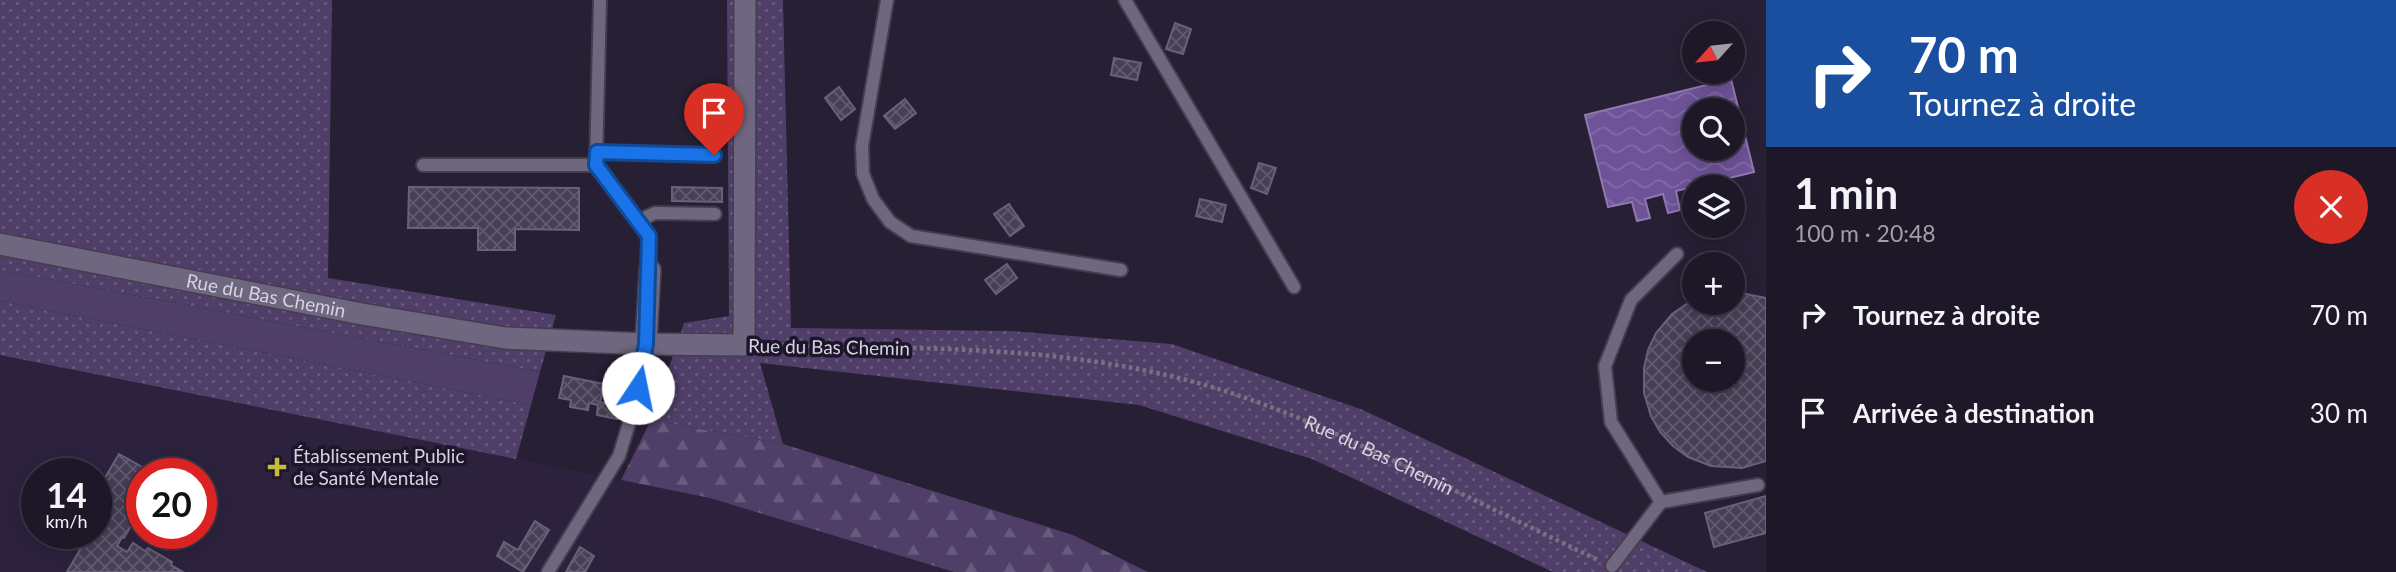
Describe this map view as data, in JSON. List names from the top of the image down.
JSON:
{
  "streets": {
    "street": ["Rue du Bas Chemin"]
  },
  "places": {
    "health": ["Établissement Public de Santé Mentale"]
  },
  "north": "bottom left",
  "page": {
    "turn": ["70 m", "Tournez à droite"],
    "map_buttons": ["+", "−"],
    "heading": ["1 min", "100 m · 20:48"],
    "list": [
      {
        "name": "Tournez à droite",
        "value": "70 m"
      },
      {
        "name": "Arrivée à destination",
        "value": "30 m"
      }
    ],
    "speed": "14 km/h",
    "limit": "20"
  }
}
